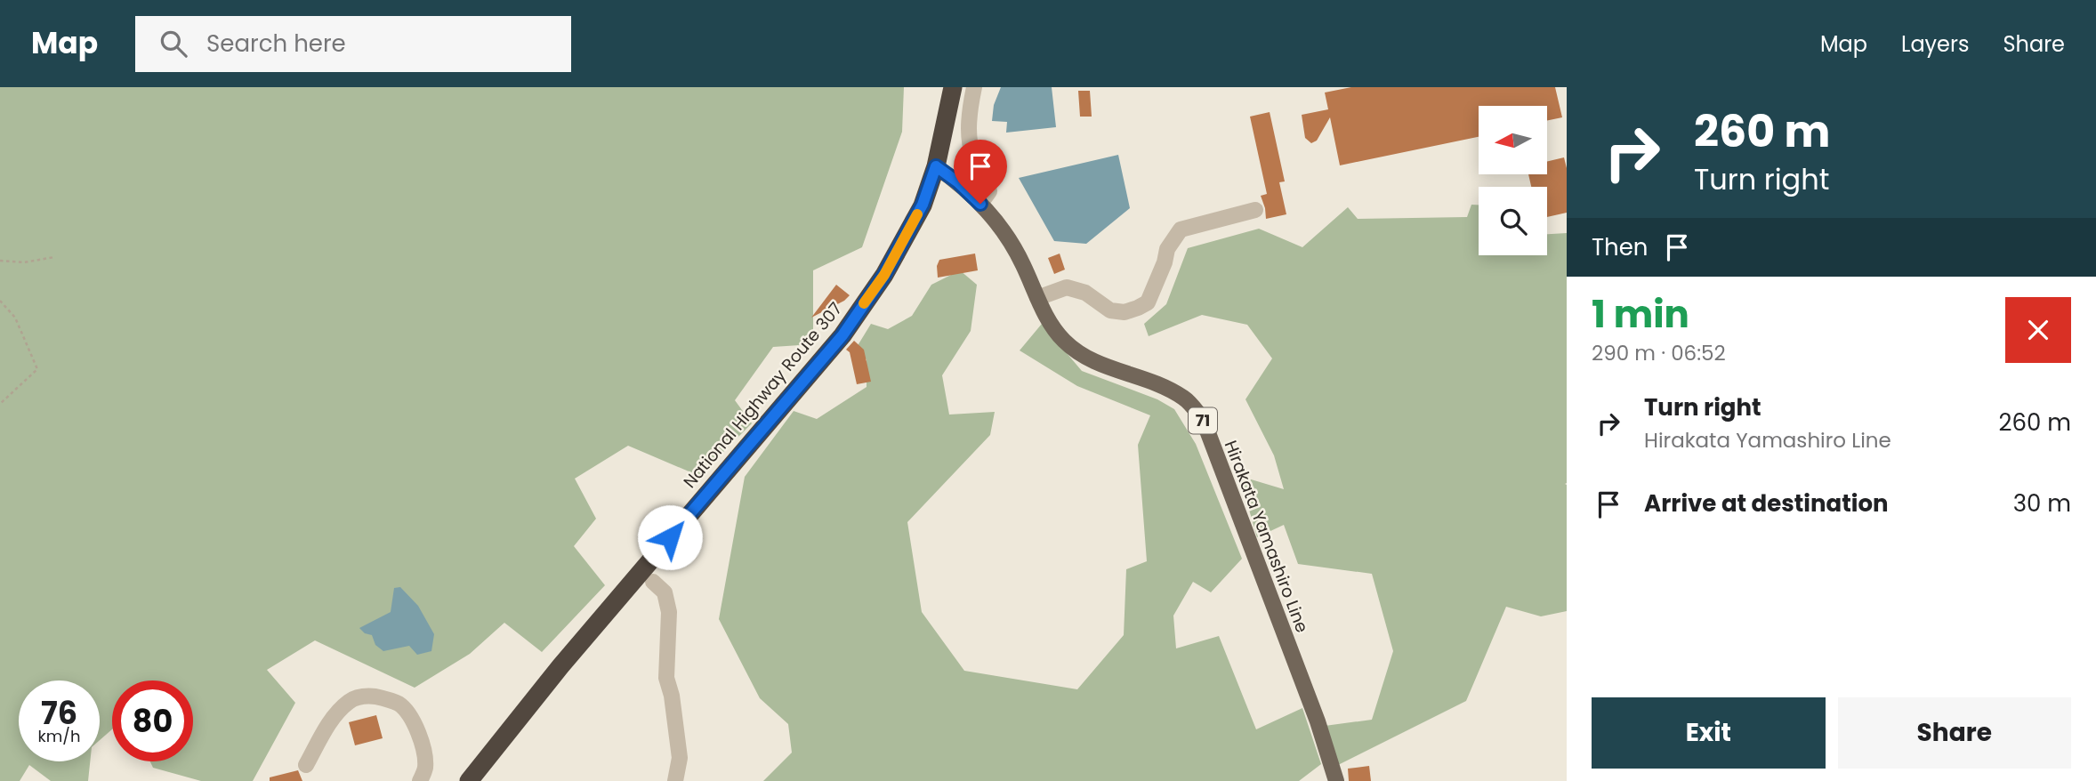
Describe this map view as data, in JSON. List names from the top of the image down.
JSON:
{
  "streets": {
    "highway": ["National Highway Route 307"],
    "main road": ["71", "Hirakata Yamashiro Line"]
  },
  "crossings": [
    ["National Highway Route 307", "Hirakata Yamashiro Line"]
  ],
  "north": "left",
  "page": {
    "header": "Map",
    "search": "Search here",
    "nav": ["Map", "Layers", "Share"],
    "turn": ["260 m", "Turn right"],
    "then": "Then",
    "heading": ["1 min", "290 m · 06:52"],
    "list": [
      {
        "name": "Turn right",
        "note": "Hirakata Yamashiro Line",
        "value": "260 m"
      },
      {
        "name": "Arrive at destination",
        "value": "30 m"
      }
    ],
    "speed": "76 km/h",
    "limit": "80",
    "buttons": ["Exit", "Share"]
  }
}
